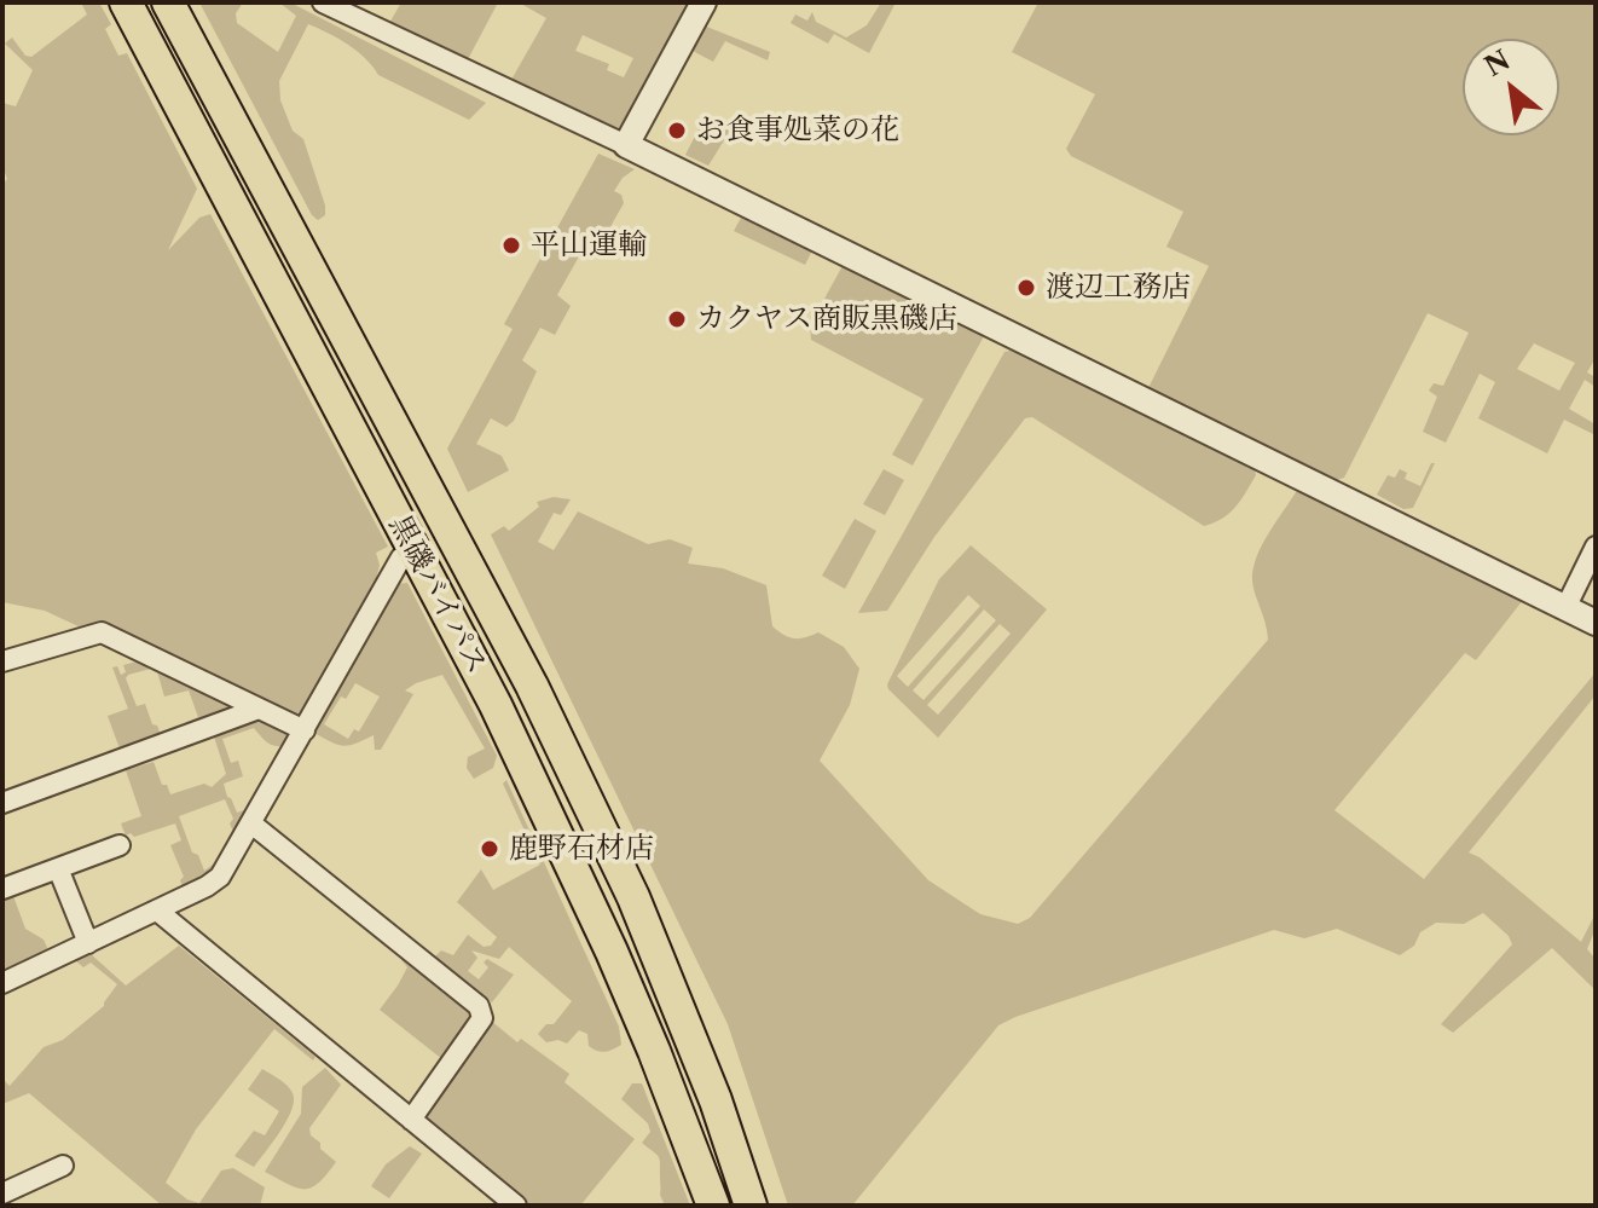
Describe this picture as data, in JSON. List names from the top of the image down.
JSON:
{
  "streets": {
    "highway": ["黒磯バイパス"]
  },
  "places": [
    "お食事処菜の花",
    "平山運輸",
    "渡辺工務店",
    "カクヤス商販黒磯店",
    "鹿野石材店"
  ],
  "north": "top left"
}
